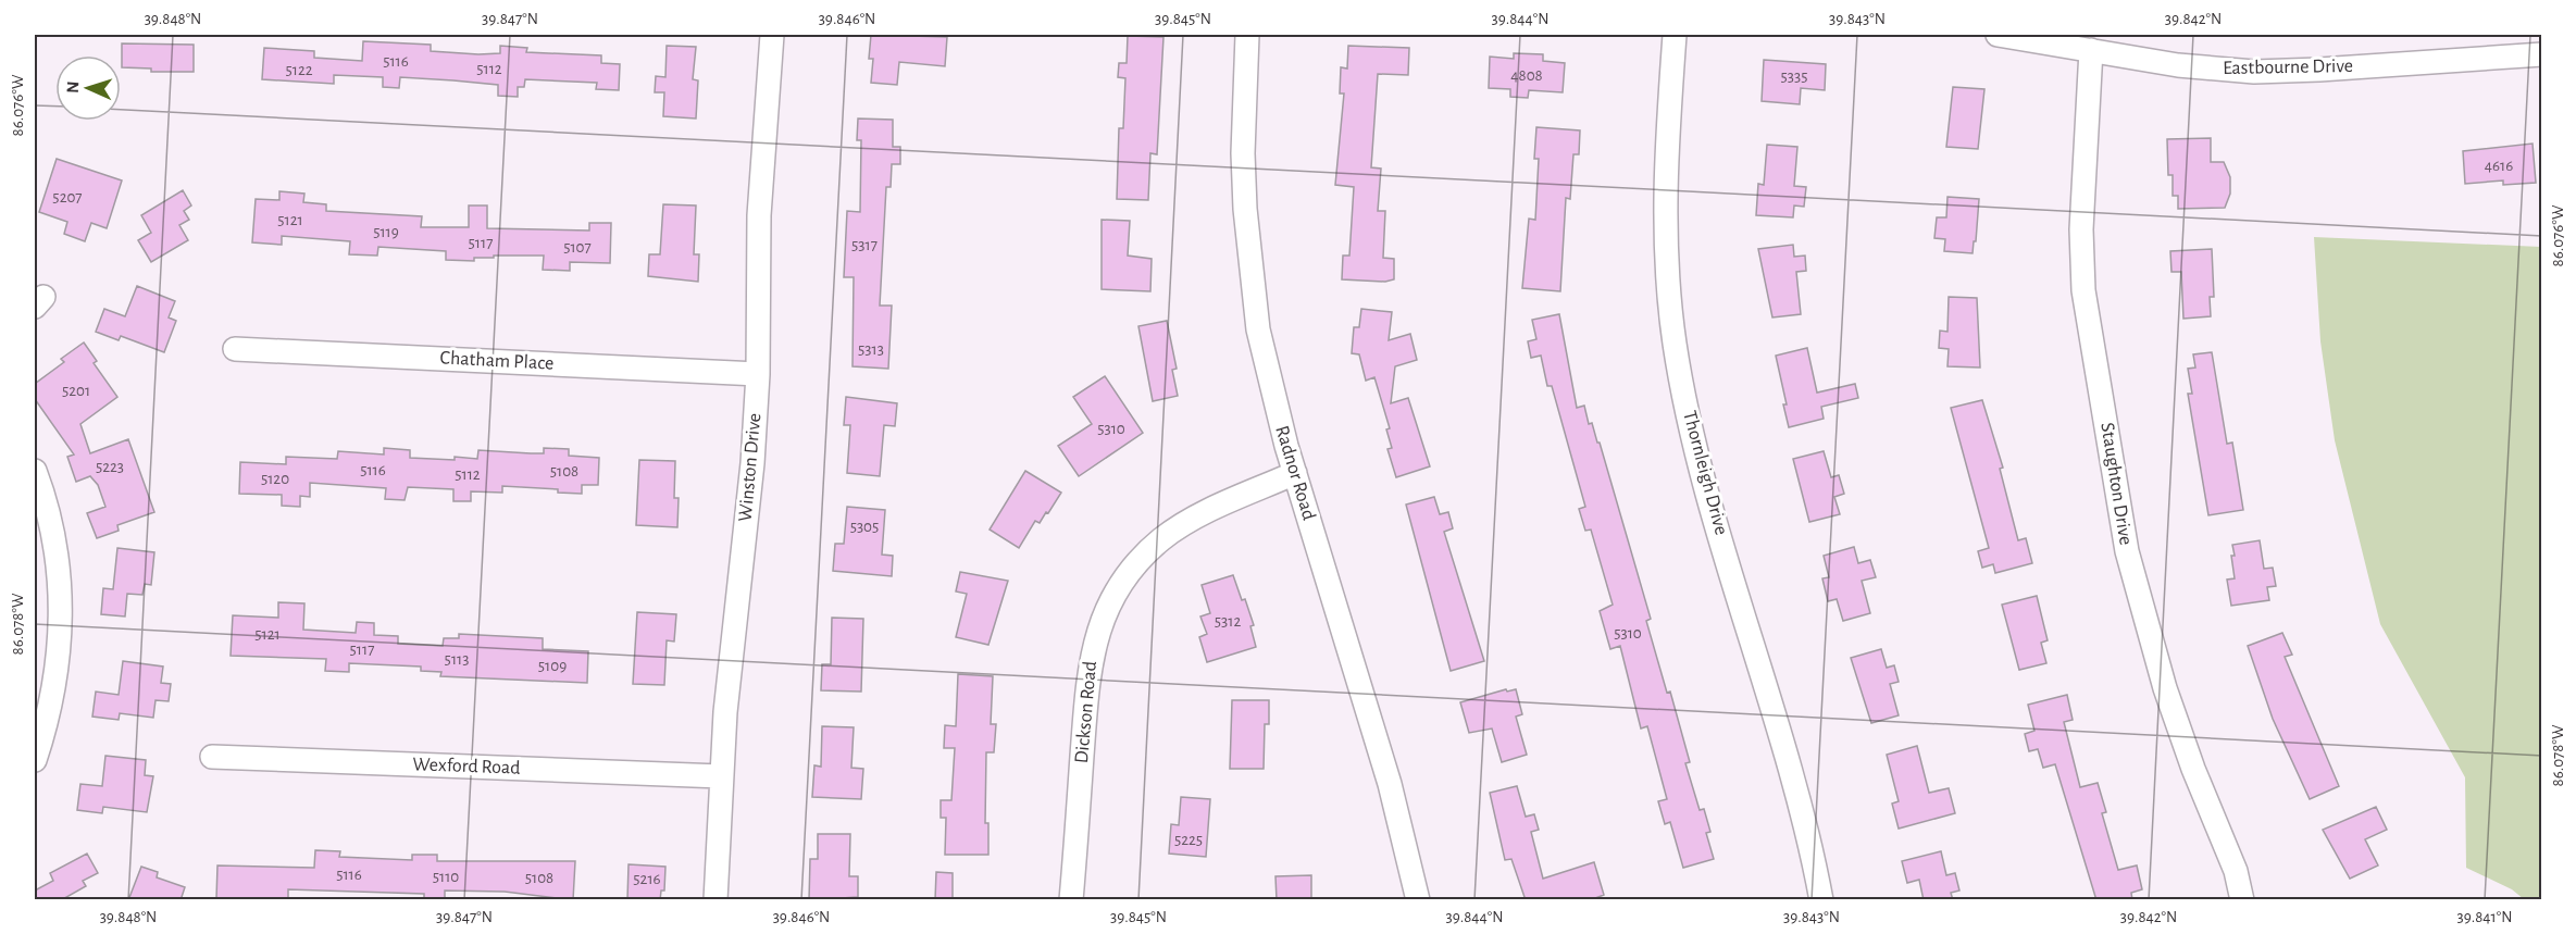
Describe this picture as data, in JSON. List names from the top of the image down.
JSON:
{
  "streets": {
    "street": [
      "Eastbourne Drive",
      "Chatham Place",
      "Winston Drive",
      "Radnor Road",
      "Thornleigh Drive",
      "Staughton Drive",
      "Dickson Road",
      "Wexford Road"
    ]
  },
  "crossings": [
    ["Eastbourne Drive", "Staughton Drive"],
    ["Chatham Place", "Winston Drive"],
    ["Winston Drive", "Wexford Road"],
    ["Radnor Road", "Dickson Road"]
  ],
  "house_numbers": [
    "5116",
    "5112",
    "5122",
    "4808",
    "5335",
    "4616",
    "5207",
    "5121",
    "5119",
    "5117",
    "5317",
    "5107",
    "5313",
    "5201",
    "5310",
    "5223",
    "5116",
    "5108",
    "5112",
    "5120",
    "5305",
    "5312",
    "5310",
    "5121",
    "5117",
    "5113",
    "5109",
    "5225",
    "5116",
    "5110",
    "5108",
    "5216"
  ],
  "north": "left",
  "coordinates": [
    "39.848°N",
    "39.847°N",
    "39.846°N",
    "39.845°N",
    "39.844°N",
    "39.843°N",
    "39.842°N",
    "86.076°W",
    "86.078°W",
    "39.841°N"
  ]
}
